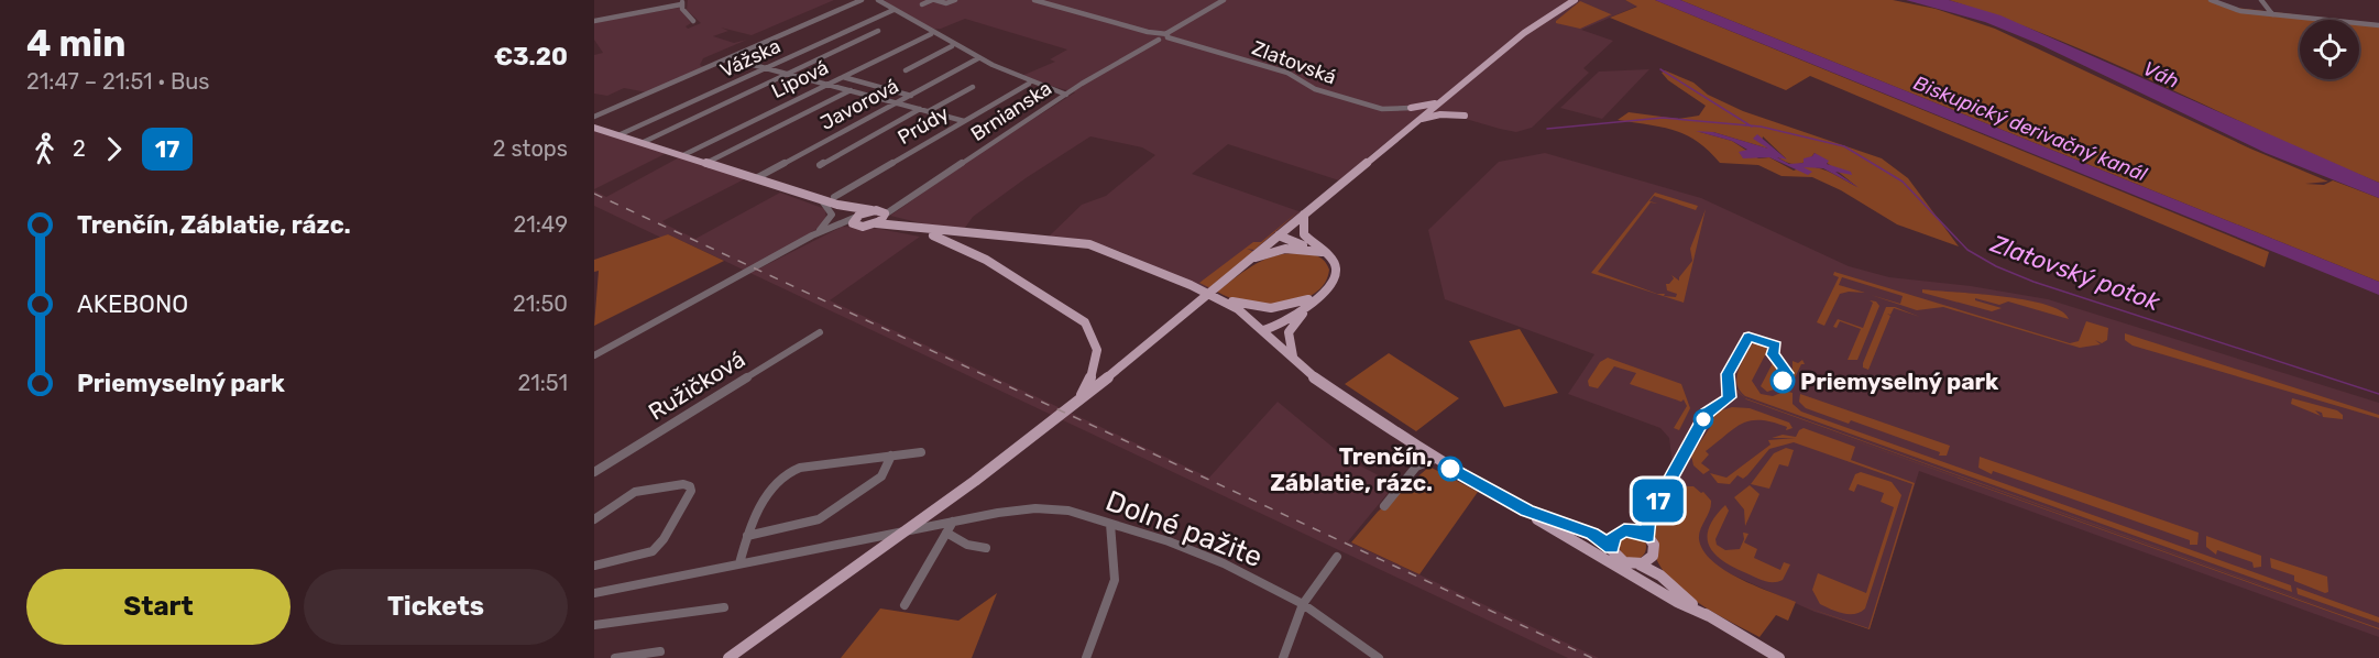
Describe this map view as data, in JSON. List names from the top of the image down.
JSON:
{
  "streets": {
    "street": [
      "Vážska",
      "Zlatovská",
      "Lipová",
      "Javorová",
      "Brnianska",
      "Prúdy",
      "Ružičková",
      "Dolné pažite"
    ]
  },
  "crossings": [
    ["Zlatovská", "Brnianska"]
  ],
  "water": ["Váh", "Biskupický derivačný kanál", "Zlatovský potok"],
  "places": ["Priemyselný park", "Trenčín, Záblatie, rázc."],
  "lines": ["bus line 17"],
  "page": {
    "heading": ["4 min", "21:47 – 21:51 · Bus", "€3.20"],
    "on_map": "17",
    "legs": ["2", "17", "2 stops"],
    "list": [
      {
        "name": "Trenčín, Záblatie, rázc.",
        "value": "21:49"
      },
      {
        "name": "AKEBONO",
        "value": "21:50"
      },
      {
        "name": "Priemyselný park",
        "value": "21:51"
      }
    ],
    "buttons": ["Start", "Tickets"]
  }
}
